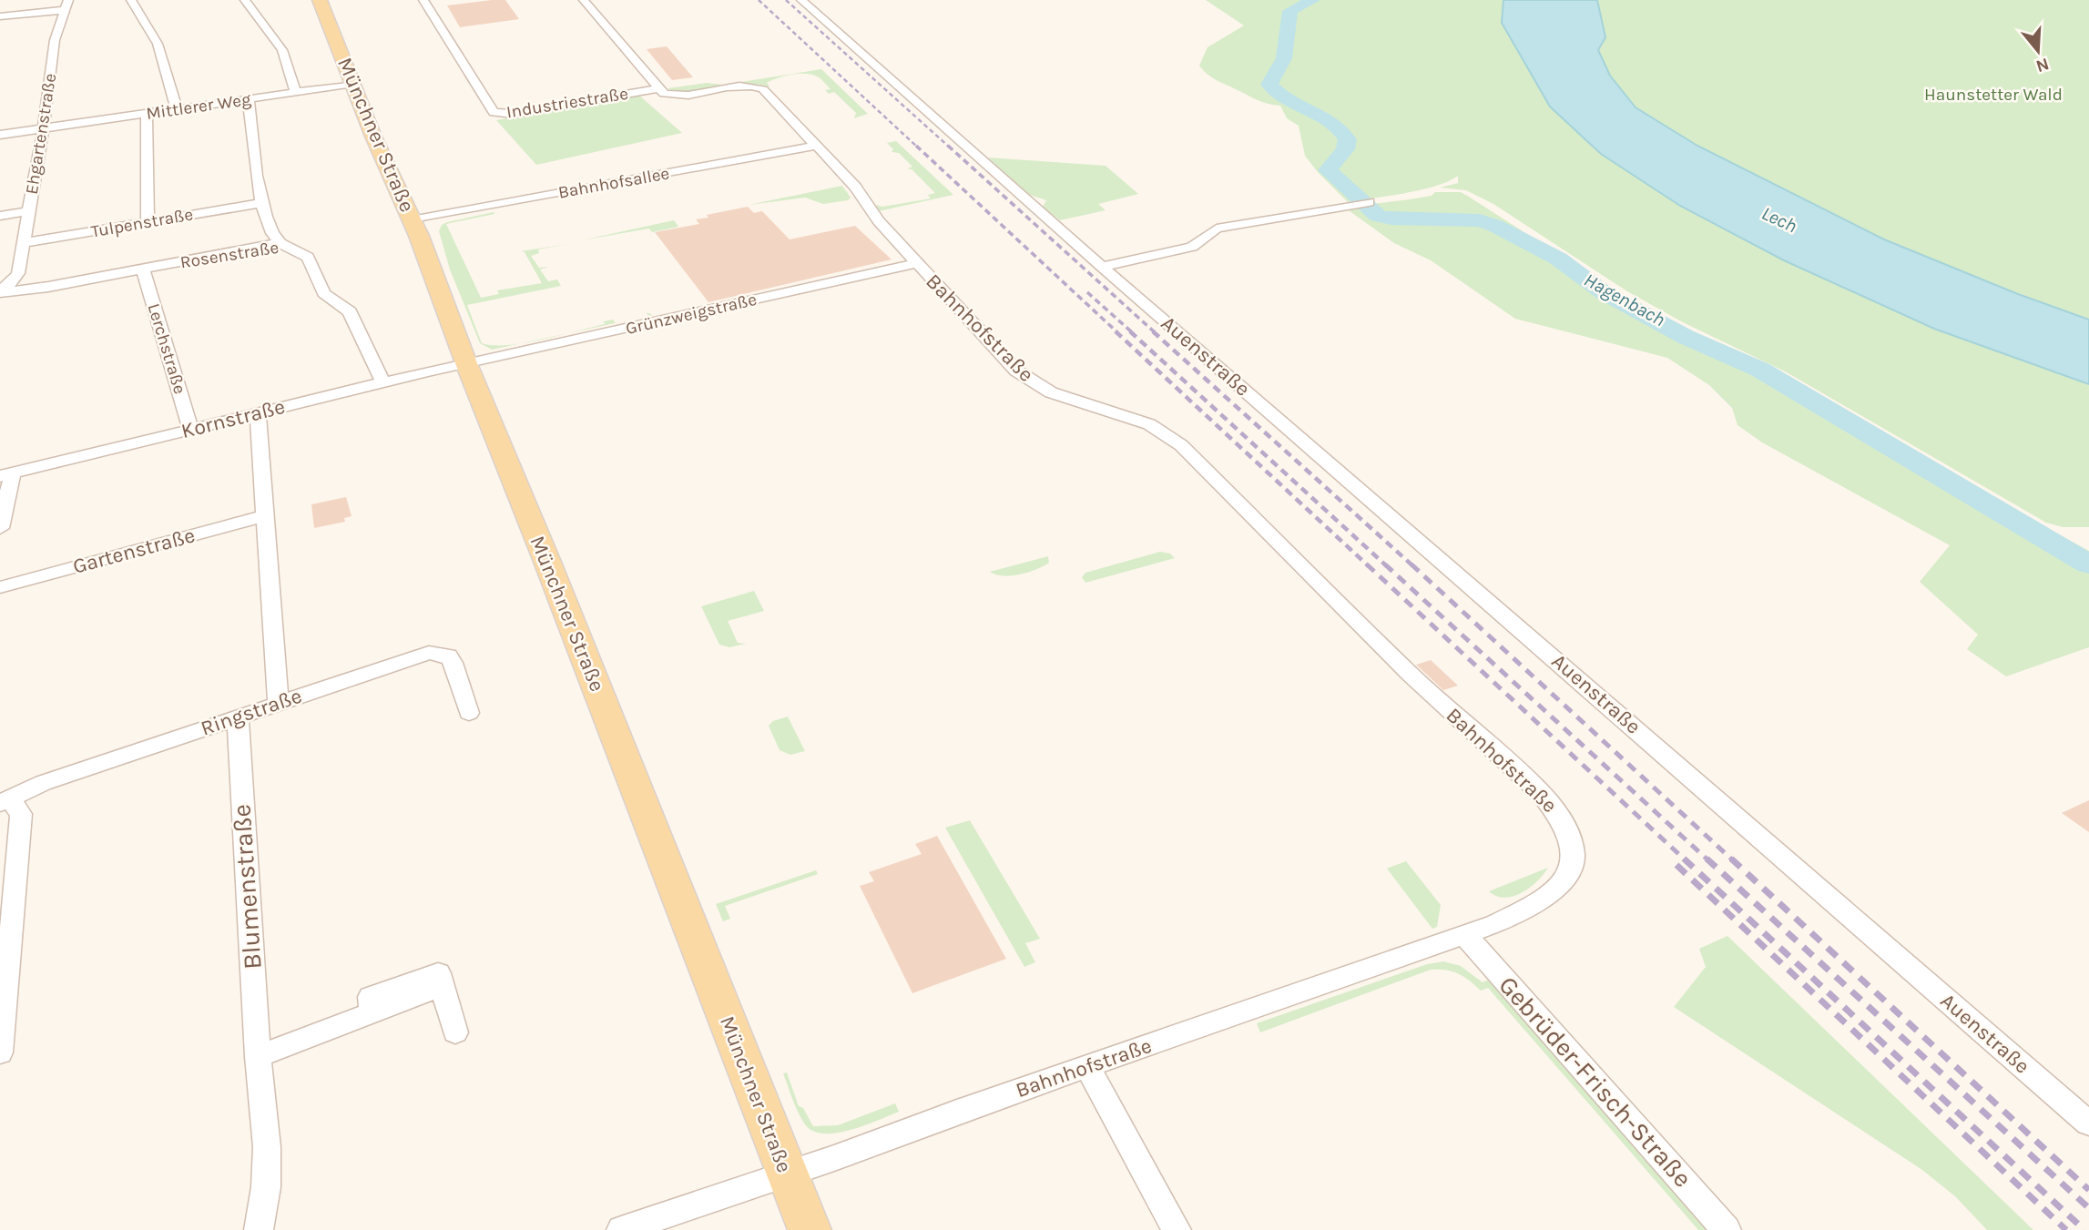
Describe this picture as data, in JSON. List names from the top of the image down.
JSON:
{
  "streets": {
    "main road": ["Münchner Straße"],
    "street": [
      "Industriestraße",
      "Mittlerer Weg",
      "Ehgartenstraße",
      "Bahnhofsallee",
      "Tulpenstraße",
      "Rosenstraße",
      "Grünzweigstraße",
      "Bahnhofstraße",
      "Lerchstraße",
      "Auenstraße",
      "Kornstraße",
      "Gartenstraße",
      "Ringstraße",
      "Blumenstraße",
      "Gebrüder-Frisch-Straße"
    ]
  },
  "crossings": [
    ["Industriestraße", "Bahnhofstraße"],
    ["Mittlerer Weg", "Ehgartenstraße"],
    ["Mittlerer Weg", "Münchner Straße"],
    ["Ehgartenstraße", "Tulpenstraße"],
    ["Ehgartenstraße", "Rosenstraße"],
    ["Münchner Straße", "Bahnhofsallee"],
    ["Münchner Straße", "Grünzweigstraße"],
    ["Münchner Straße", "Bahnhofstraße"],
    ["Münchner Straße", "Kornstraße"],
    ["Bahnhofsallee", "Bahnhofstraße"],
    ["Rosenstraße", "Lerchstraße"],
    ["Rosenstraße", "Kornstraße"],
    ["Grünzweigstraße", "Bahnhofstraße"],
    ["Grünzweigstraße", "Kornstraße"],
    ["Bahnhofstraße", "Gebrüder-Frisch-Straße"],
    ["Lerchstraße", "Kornstraße"],
    ["Ringstraße", "Blumenstraße"]
  ],
  "water": ["Lech", "Hagenbach"],
  "parks": ["Haunstetter Wald"],
  "north": "bottom"
}
